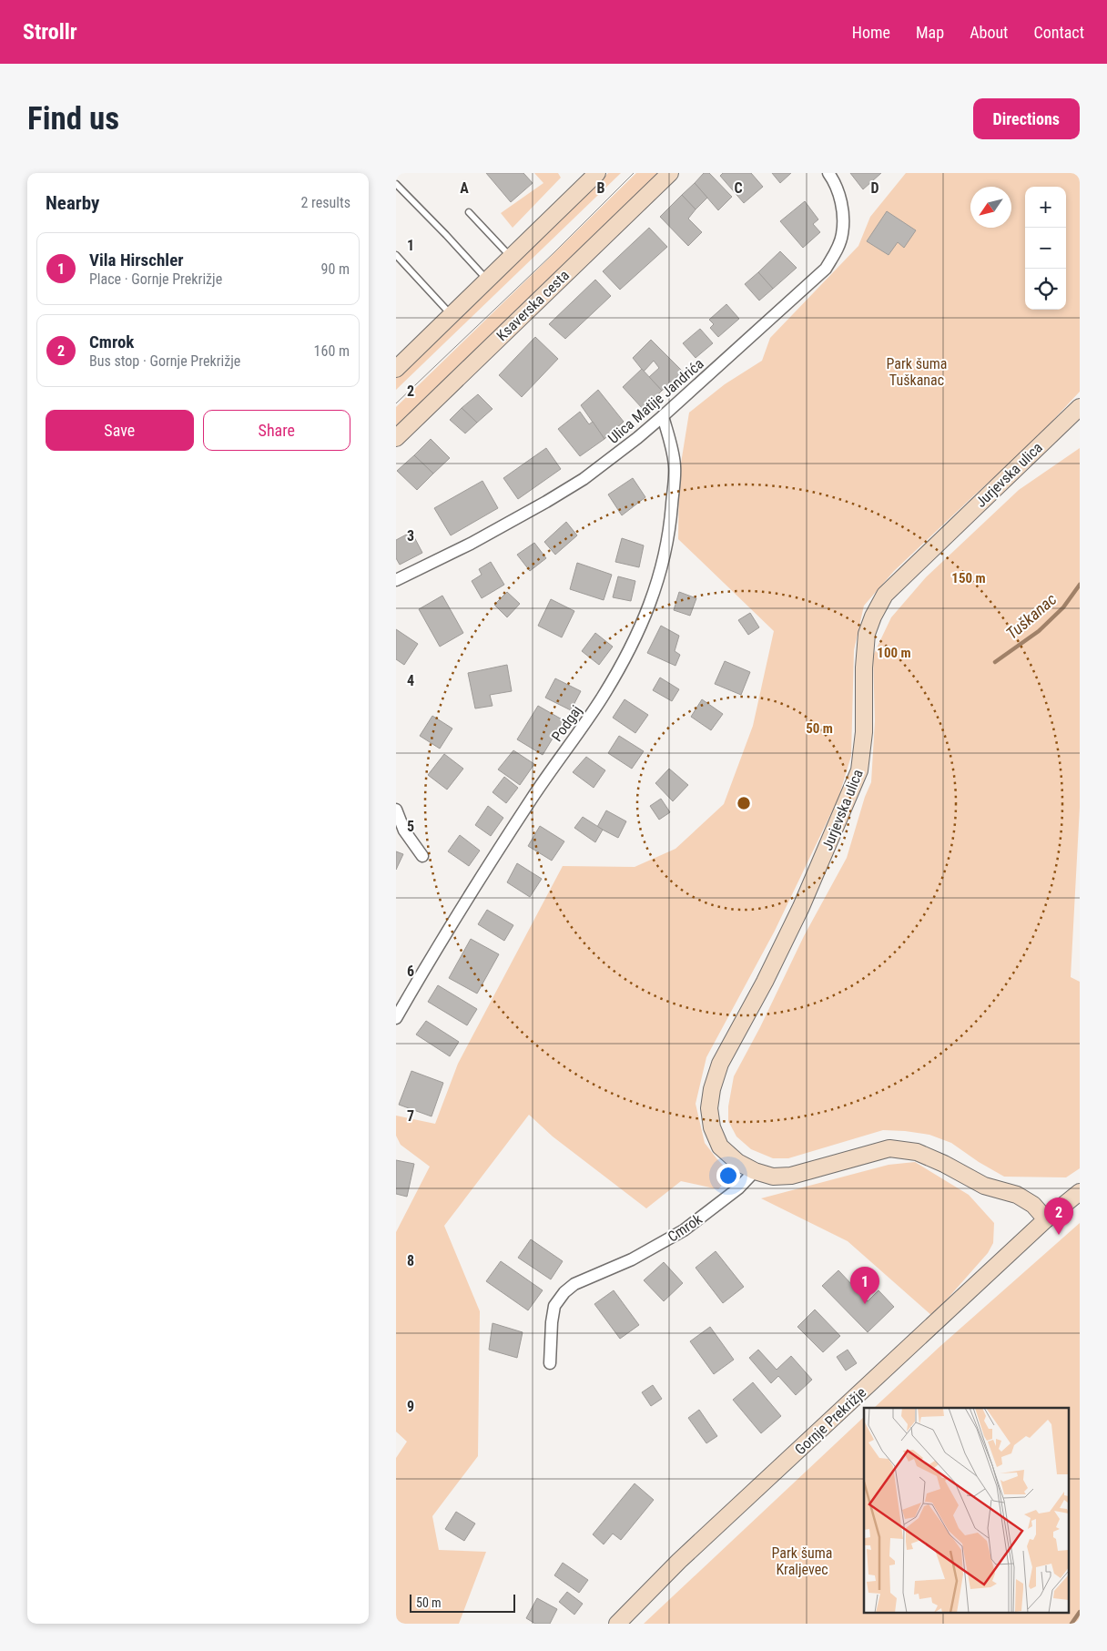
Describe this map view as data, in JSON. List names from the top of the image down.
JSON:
{
  "streets": {
    "street": [
      "Ksaverska cesta",
      "Ulica Matije Jandrića",
      "Jurjevska ulica",
      "Podgaj",
      "Cmrok",
      "Gornje Prekrižje"
    ]
  },
  "crossings": [
    ["Ulica Matije Jandrića", "Podgaj"],
    ["Jurjevska ulica", "Cmrok"]
  ],
  "water": ["Tuškanac"],
  "parks": ["Park šuma Tuškanac", "Park šuma Kraljevec"],
  "scale_bar": "50 m",
  "north": "bottom left",
  "page": {
    "header": "Strollr",
    "nav": [
      "Home",
      "Map",
      "About",
      "Contact"
    ],
    "buttons": [
      "Directions",
      ["Save", "Share"]
    ],
    "title": "Find us",
    "heading": ["Nearby", "2 results"],
    "map_buttons": ["+", "−"],
    "list": [
      {
        "mark": "1",
        "name": "Vila Hirschler",
        "note": "Place · Gornje Prekrižje",
        "value": "90 m"
      },
      {
        "mark": "2",
        "name": "Cmrok",
        "note": "Bus stop · Gornje Prekrižje",
        "value": "160 m"
      }
    ],
    "pins": ["2", "1"],
    "scale": "50 m"
  },
  "grid": {
    "columns": [
      "A",
      "B",
      "C",
      "D"
    ],
    "rows": [
      "1",
      "2",
      "3",
      "4",
      "5",
      "6",
      "7",
      "8",
      "9"
    ]
  },
  "rings": ["150 m", "100 m", "50 m"]
}
